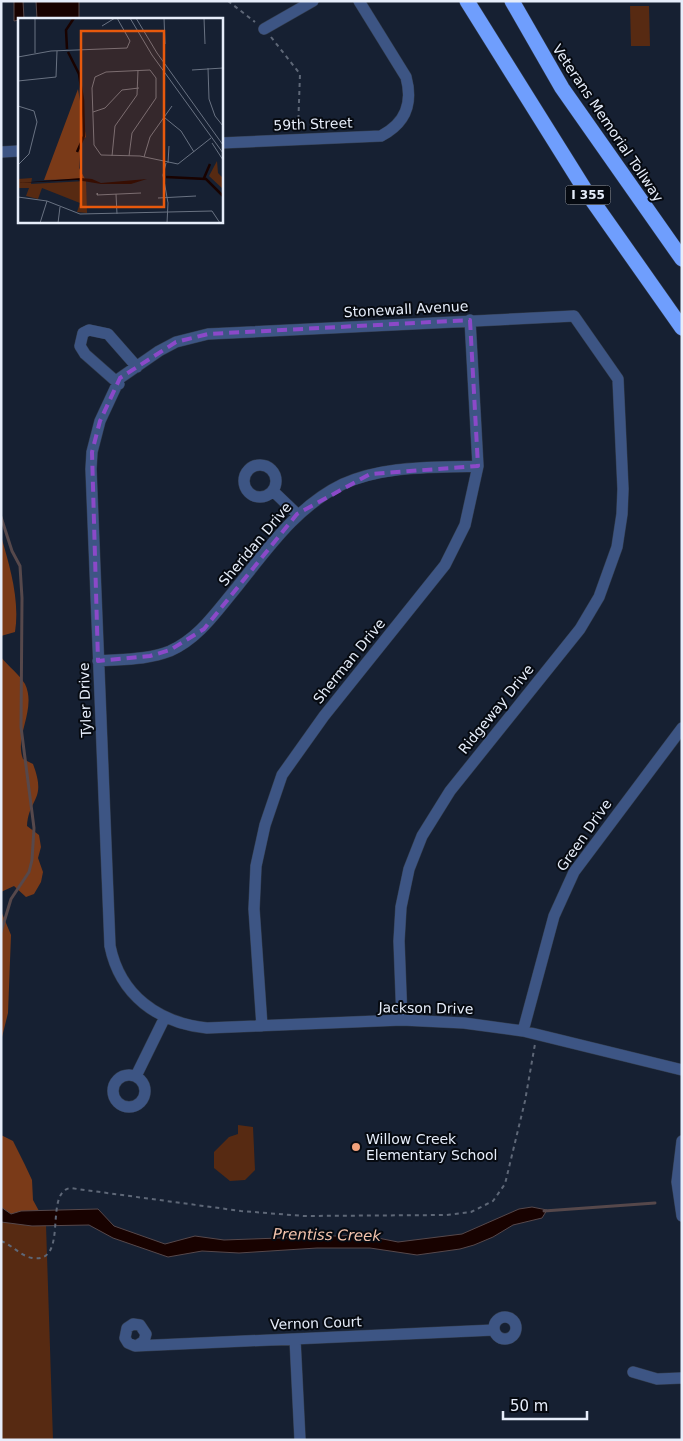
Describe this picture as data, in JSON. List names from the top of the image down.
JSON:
{
  "streets": {
    "highway": ["Veterans Memorial Tollway", "I 355"],
    "street": [
      "59th Street",
      "Stonewall Avenue",
      "Sheridan Drive",
      "Sherman Drive",
      "Tyler Drive",
      "Ridgeway Drive",
      "Green Drive",
      "Jackson Drive",
      "Vernon Court"
    ]
  },
  "crossings": [
    ["Stonewall Avenue", "Sherman Drive"],
    ["Stonewall Avenue", "Tyler Drive"],
    ["Stonewall Avenue", "Ridgeway Drive"],
    ["Sheridan Drive", "Sherman Drive"],
    ["Sheridan Drive", "Tyler Drive"],
    ["Sherman Drive", "Jackson Drive"],
    ["Tyler Drive", "Jackson Drive"],
    ["Ridgeway Drive", "Jackson Drive"],
    ["Green Drive", "Jackson Drive"]
  ],
  "water": ["Prentiss Creek"],
  "places": ["Willow Creek Elementary School"],
  "scale_bar": "50 m"
}
